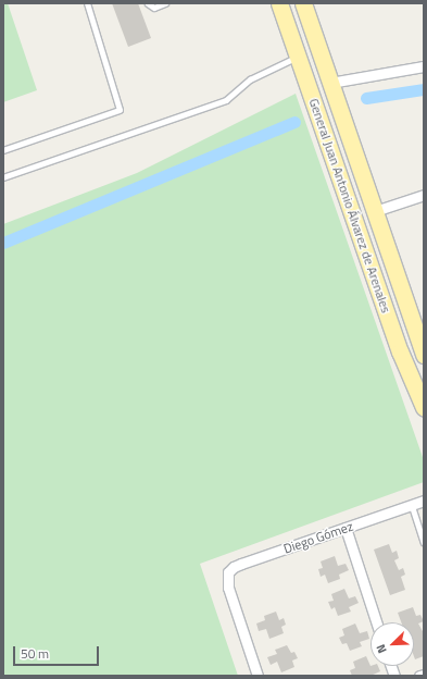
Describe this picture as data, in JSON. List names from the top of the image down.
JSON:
{
  "streets": {
    "main road": ["General Juan Antonio Álvarez de Arenales"],
    "street": ["Diego Gómez"]
  },
  "scale_bar": "50 m",
  "north": "bottom left"
}
